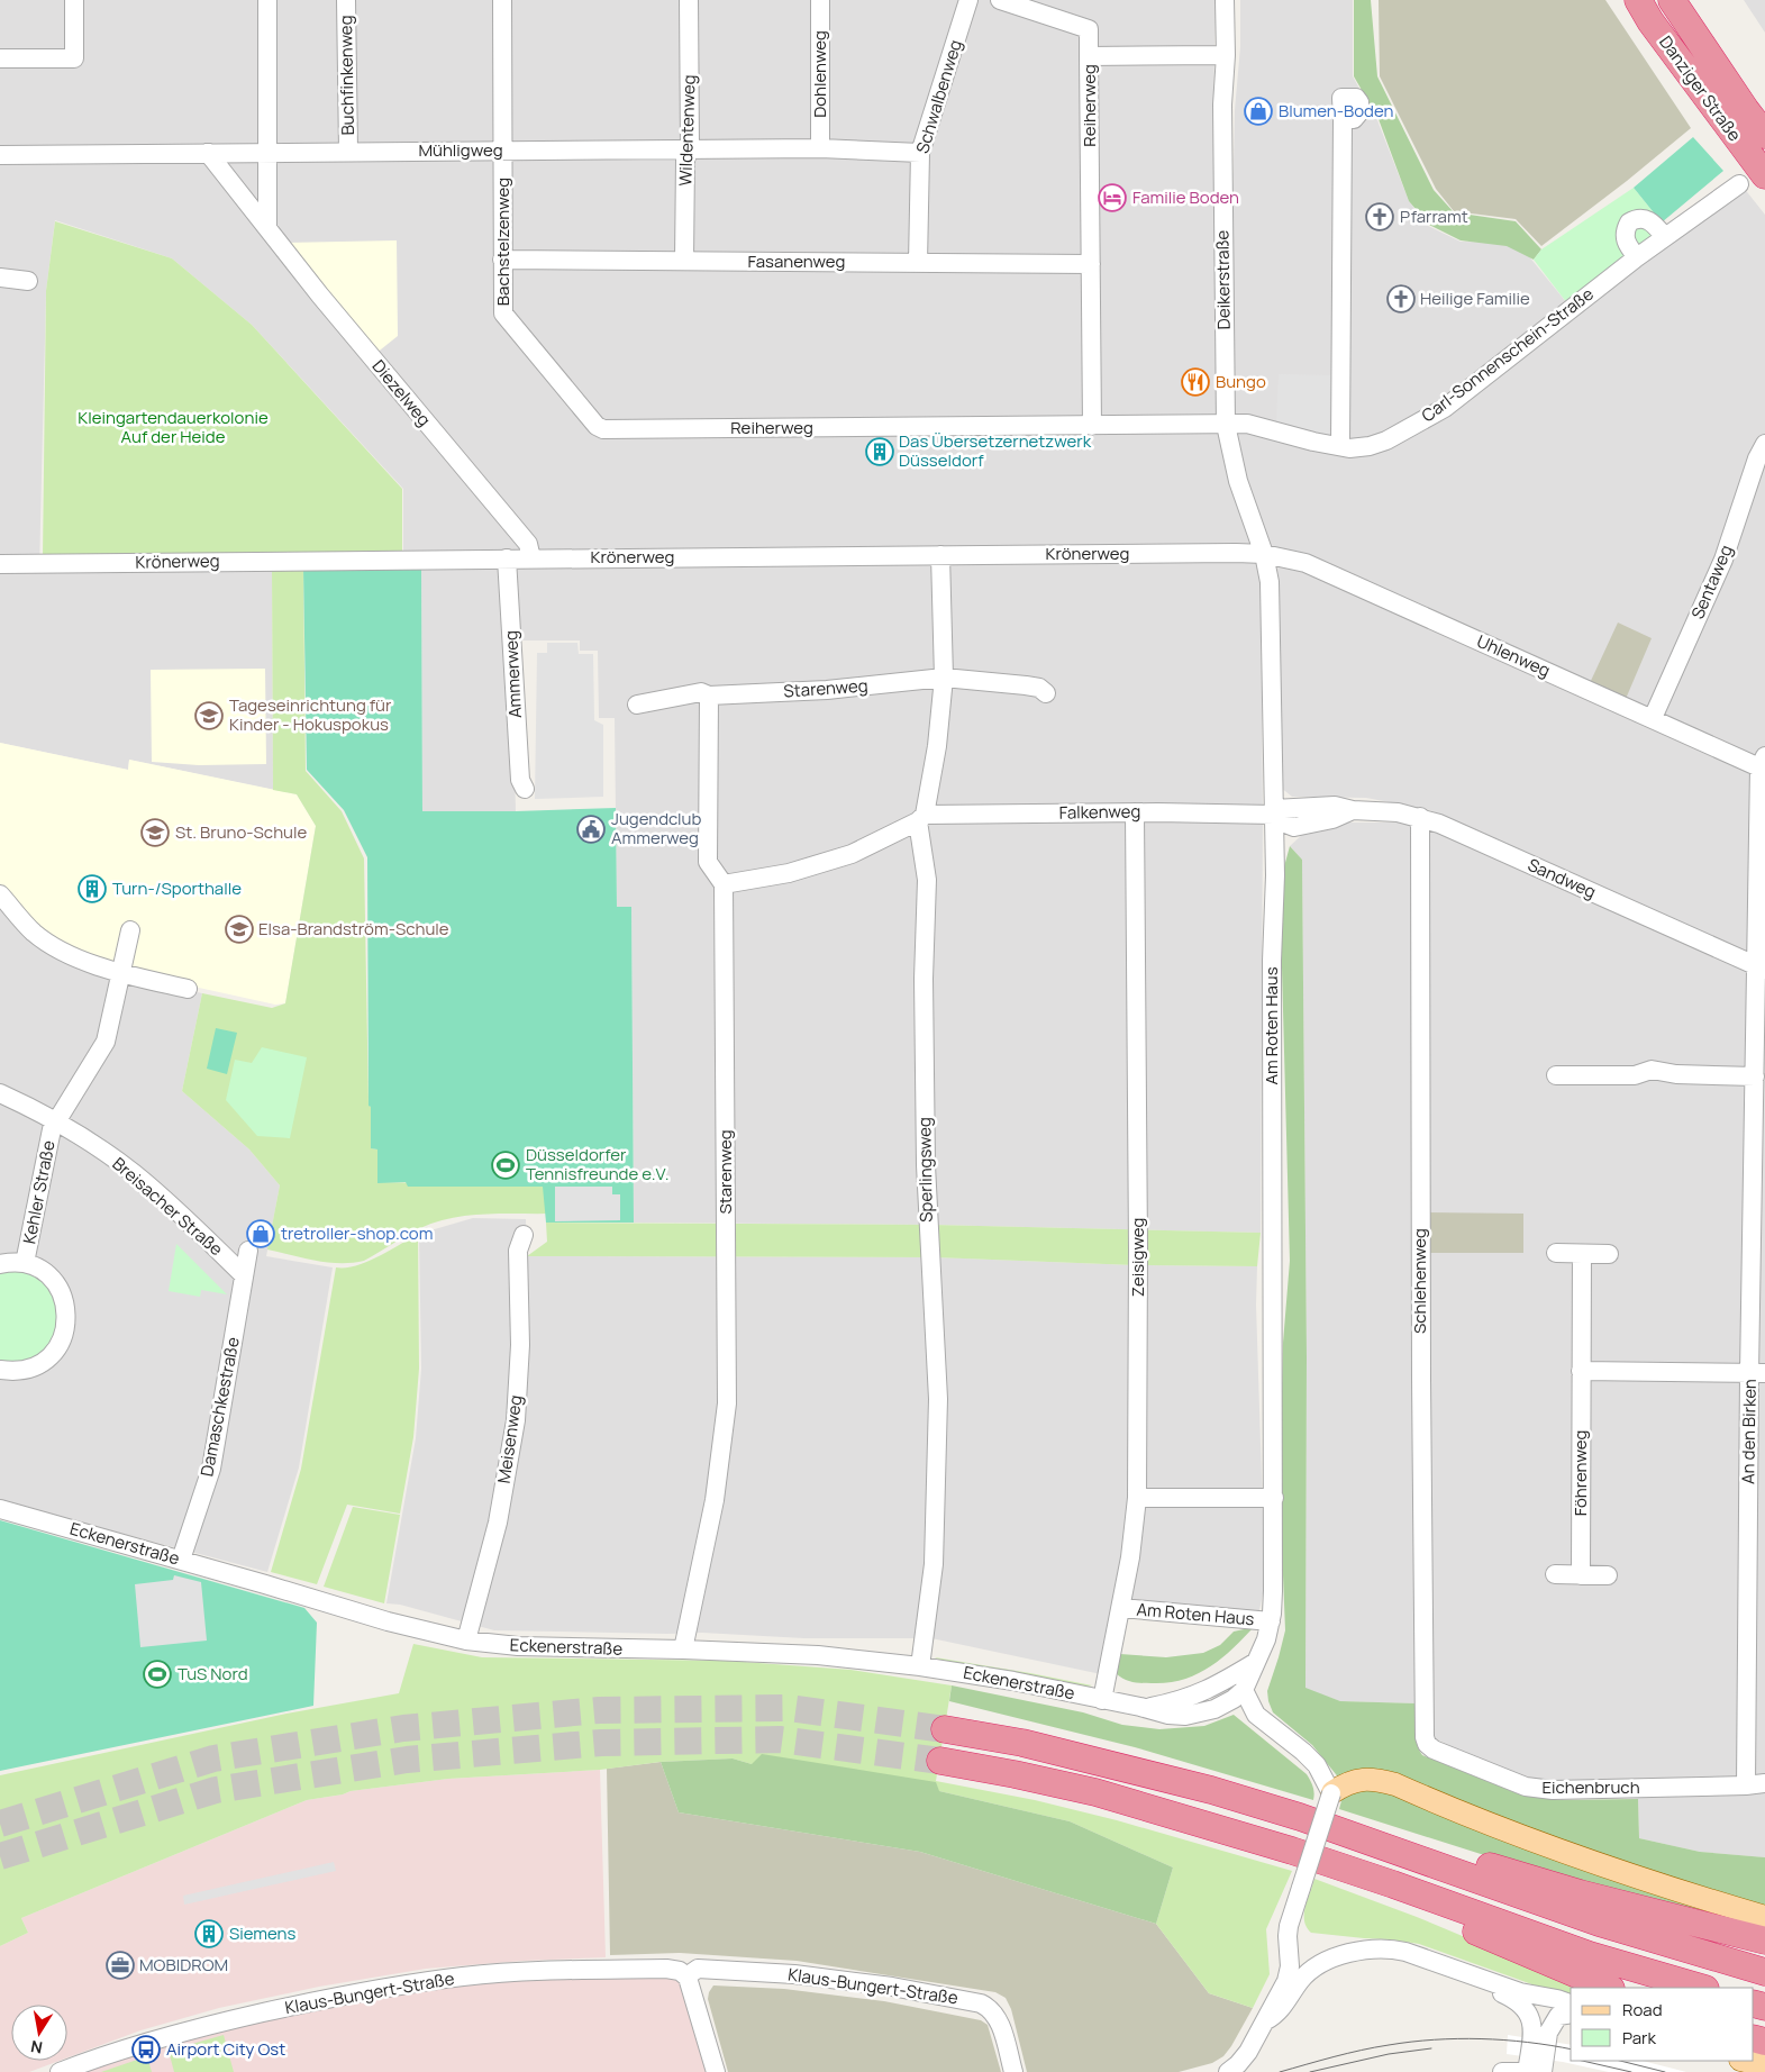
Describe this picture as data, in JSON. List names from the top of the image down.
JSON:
{
  "streets": {
    "highway": ["Danziger Straße"],
    "street": [
      "Dohlenweg",
      "Buchfinkenweg",
      "Schwalbenweg",
      "Reiherweg",
      "Wildentenweg",
      "Mühligweg",
      "Bachstelzenweg",
      "Fasanenweg",
      "Deikerstraße",
      "Carl-Sonnenschein-Straße",
      "Diezelweg",
      "Krönerweg",
      "Sentaweg",
      "Uhlenweg",
      "Ammerweg",
      "Starenweg",
      "Falkenweg",
      "Sandweg",
      "Am Roten Haus",
      "Sperlingsweg",
      "Kehler Straße",
      "Breisacher Straße",
      "Zeisigweg",
      "Schlehenweg",
      "Damaschkestraße",
      "An den Birken",
      "Meisenweg",
      "Föhrenweg",
      "Eckenerstraße",
      "Eichenbruch",
      "Klaus-Bungert-Straße"
    ]
  },
  "crossings": [
    ["Dohlenweg", "Mühligweg"],
    ["Buchfinkenweg", "Mühligweg"],
    ["Schwalbenweg", "Mühligweg"],
    ["Schwalbenweg", "Fasanenweg"],
    ["Reiherweg", "Bachstelzenweg"],
    ["Reiherweg", "Fasanenweg"],
    ["Reiherweg", "Deikerstraße"],
    ["Reiherweg", "Carl-Sonnenschein-Straße"],
    ["Wildentenweg", "Mühligweg"],
    ["Wildentenweg", "Fasanenweg"],
    ["Mühligweg", "Bachstelzenweg"],
    ["Mühligweg", "Diezelweg"],
    ["Bachstelzenweg", "Fasanenweg"],
    ["Deikerstraße", "Carl-Sonnenschein-Straße"],
    ["Deikerstraße", "Krönerweg"],
    ["Deikerstraße", "Uhlenweg"],
    ["Deikerstraße", "Am Roten Haus"],
    ["Diezelweg", "Krönerweg"],
    ["Krönerweg", "Uhlenweg"],
    ["Krönerweg", "Ammerweg"],
    ["Krönerweg", "Am Roten Haus"],
    ["Krönerweg", "Sperlingsweg"],
    ["Sentaweg", "Uhlenweg"],
    ["Uhlenweg", "Am Roten Haus"],
    ["Uhlenweg", "An den Birken"],
    ["Starenweg", "Falkenweg"],
    ["Starenweg", "Sperlingsweg"],
    ["Starenweg", "Eckenerstraße"],
    ["Falkenweg", "Sandweg"],
    ["Falkenweg", "Am Roten Haus"],
    ["Falkenweg", "Sperlingsweg"],
    ["Falkenweg", "Zeisigweg"],
    ["Sandweg", "Am Roten Haus"],
    ["Sandweg", "Schlehenweg"],
    ["Sandweg", "An den Birken"],
    ["Am Roten Haus", "Zeisigweg"],
    ["Am Roten Haus", "Eckenerstraße"],
    ["Sperlingsweg", "Eckenerstraße"],
    ["Kehler Straße", "Breisacher Straße"],
    ["Breisacher Straße", "Damaschkestraße"],
    ["Zeisigweg", "Eckenerstraße"],
    ["Schlehenweg", "Eichenbruch"],
    ["Damaschkestraße", "Eckenerstraße"],
    ["An den Birken", "Eichenbruch"],
    ["Meisenweg", "Eckenerstraße"]
  ],
  "parks": ["Kleingartendauerkolonie Auf der Heide"],
  "places": {
    "shop": ["Blumen-Boden", "tretroller-shop.com"],
    "hotel": ["Familie Boden"],
    "church": ["Pfarramt", "Heilige Familie"],
    "restaurant": ["Bungo"],
    "building": ["Das Übersetzernetzwerk Düsseldorf", "Turn-/Sporthalle", "Siemens"],
    "school or university": ["Tageseinrichtung für Kinder - Hokuspokus", "St. Bruno-Schule", "Elsa-Brandström-Schule"],
    "public building": ["Jugendclub Ammerweg"],
    "sports": ["Düsseldorfer Tennisfreunde e.V.", "TuS Nord"],
    "office": ["MOBIDROM"],
    "bus stop": ["Airport City Ost"]
  },
  "legend": ["Road", "Park"],
  "north": "bottom"
}
